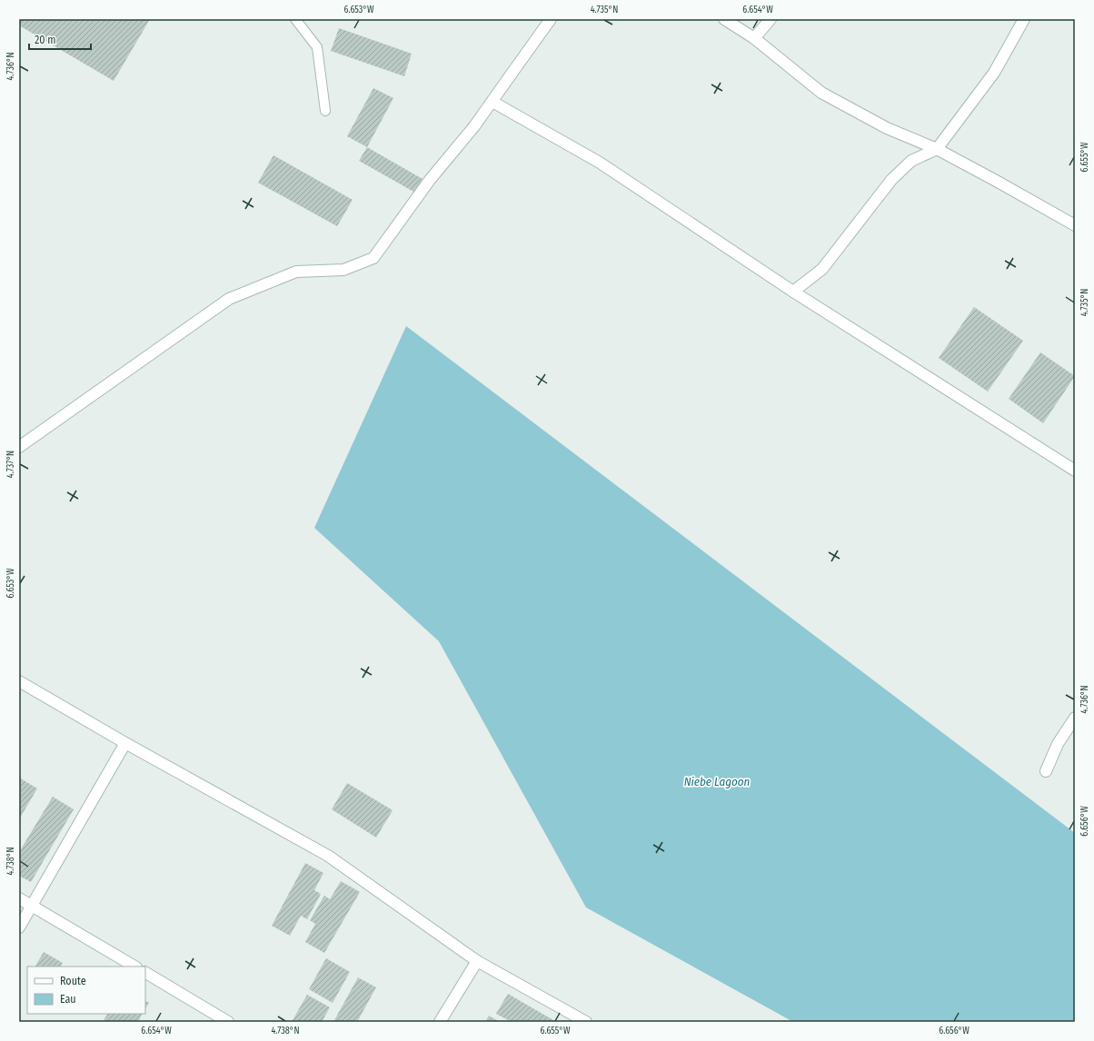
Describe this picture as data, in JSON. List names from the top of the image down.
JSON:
{
  "water": ["Niebe Lagoon"],
  "legend": ["Route", "Eau"],
  "scale_bar": "20 m",
  "coordinates": [
    "6.653°W",
    "4.735°N",
    "6.654°W",
    "4.736°N",
    "6.655°W",
    "4.737°N",
    "6.656°W",
    "4.738°N"
  ]
}
